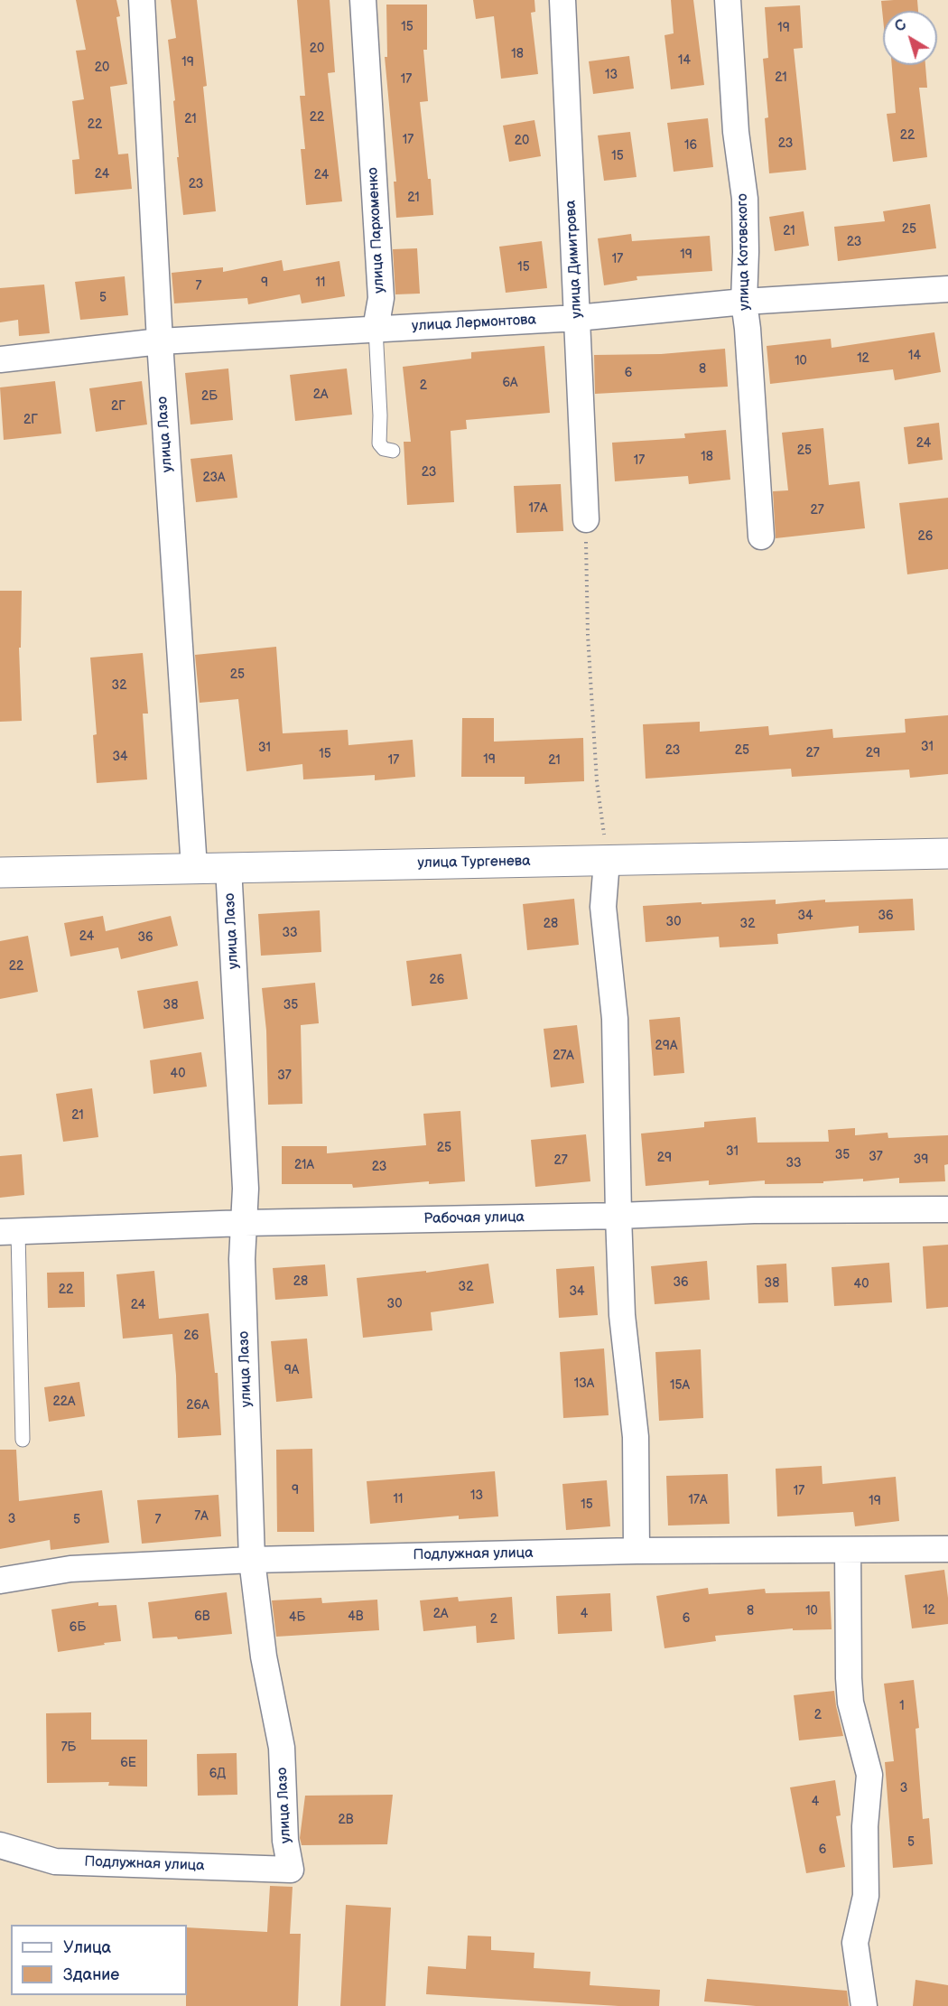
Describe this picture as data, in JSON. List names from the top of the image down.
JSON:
{
  "streets": {
    "street": [
      "улица Пархоменко",
      "улица Котовского",
      "улица Димитрова",
      "улица Лермонтова",
      "улица Лазо",
      "улица Тургенева",
      "Рабочая улица",
      "Подлужная улица"
    ]
  },
  "crossings": [
    ["улица Пархоменко", "улица Лермонтова"],
    ["улица Котовского", "улица Лермонтова"],
    ["улица Димитрова", "улица Лермонтова"],
    ["улица Лермонтова", "улица Лазо"],
    ["улица Лазо", "улица Тургенева"],
    ["улица Лазо", "Рабочая улица"],
    ["улица Лазо", "Подлужная улица"]
  ],
  "house_numbers": [
    "15",
    "19",
    "20",
    "18",
    "14",
    "19",
    "20",
    "13",
    "21",
    "17",
    "22",
    "21",
    "22",
    "22",
    "17",
    "20",
    "23",
    "16",
    "15",
    "24",
    "24",
    "23",
    "21",
    "25",
    "21",
    "23",
    "19",
    "17",
    "15",
    "9",
    "11",
    "7",
    "5",
    "14",
    "12",
    "10",
    "8",
    "6",
    "6А",
    "2",
    "2А",
    "2Б",
    "2Г",
    "2Г",
    "24",
    "25",
    "18",
    "17",
    "23",
    "23А",
    "17А",
    "27",
    "26",
    "25",
    "32",
    "31",
    "31",
    "23",
    "25",
    "27",
    "29",
    "15",
    "34",
    "19",
    "17",
    "21",
    "34",
    "36",
    "30",
    "28",
    "32",
    "33",
    "24",
    "36",
    "22",
    "26",
    "38",
    "35",
    "29А",
    "27А",
    "40",
    "37",
    "21",
    "25",
    "31",
    "35",
    "37",
    "29",
    "39",
    "27",
    "33",
    "21А",
    "23",
    "28",
    "36",
    "38",
    "40",
    "32",
    "22",
    "34",
    "30",
    "24",
    "26",
    "9А",
    "13А",
    "15А",
    "22А",
    "26А",
    "9",
    "17",
    "13",
    "11",
    "17А",
    "19",
    "15",
    "7А",
    "3",
    "5",
    "7",
    "12",
    "8",
    "10",
    "2А",
    "4",
    "6В",
    "4В",
    "4Б",
    "6",
    "2",
    "6Б",
    "1",
    "2",
    "7Б",
    "6Е",
    "6Д",
    "3",
    "4",
    "2В",
    "5",
    "6"
  ],
  "legend": ["Улица", "Здание"],
  "north": "top left"
}
